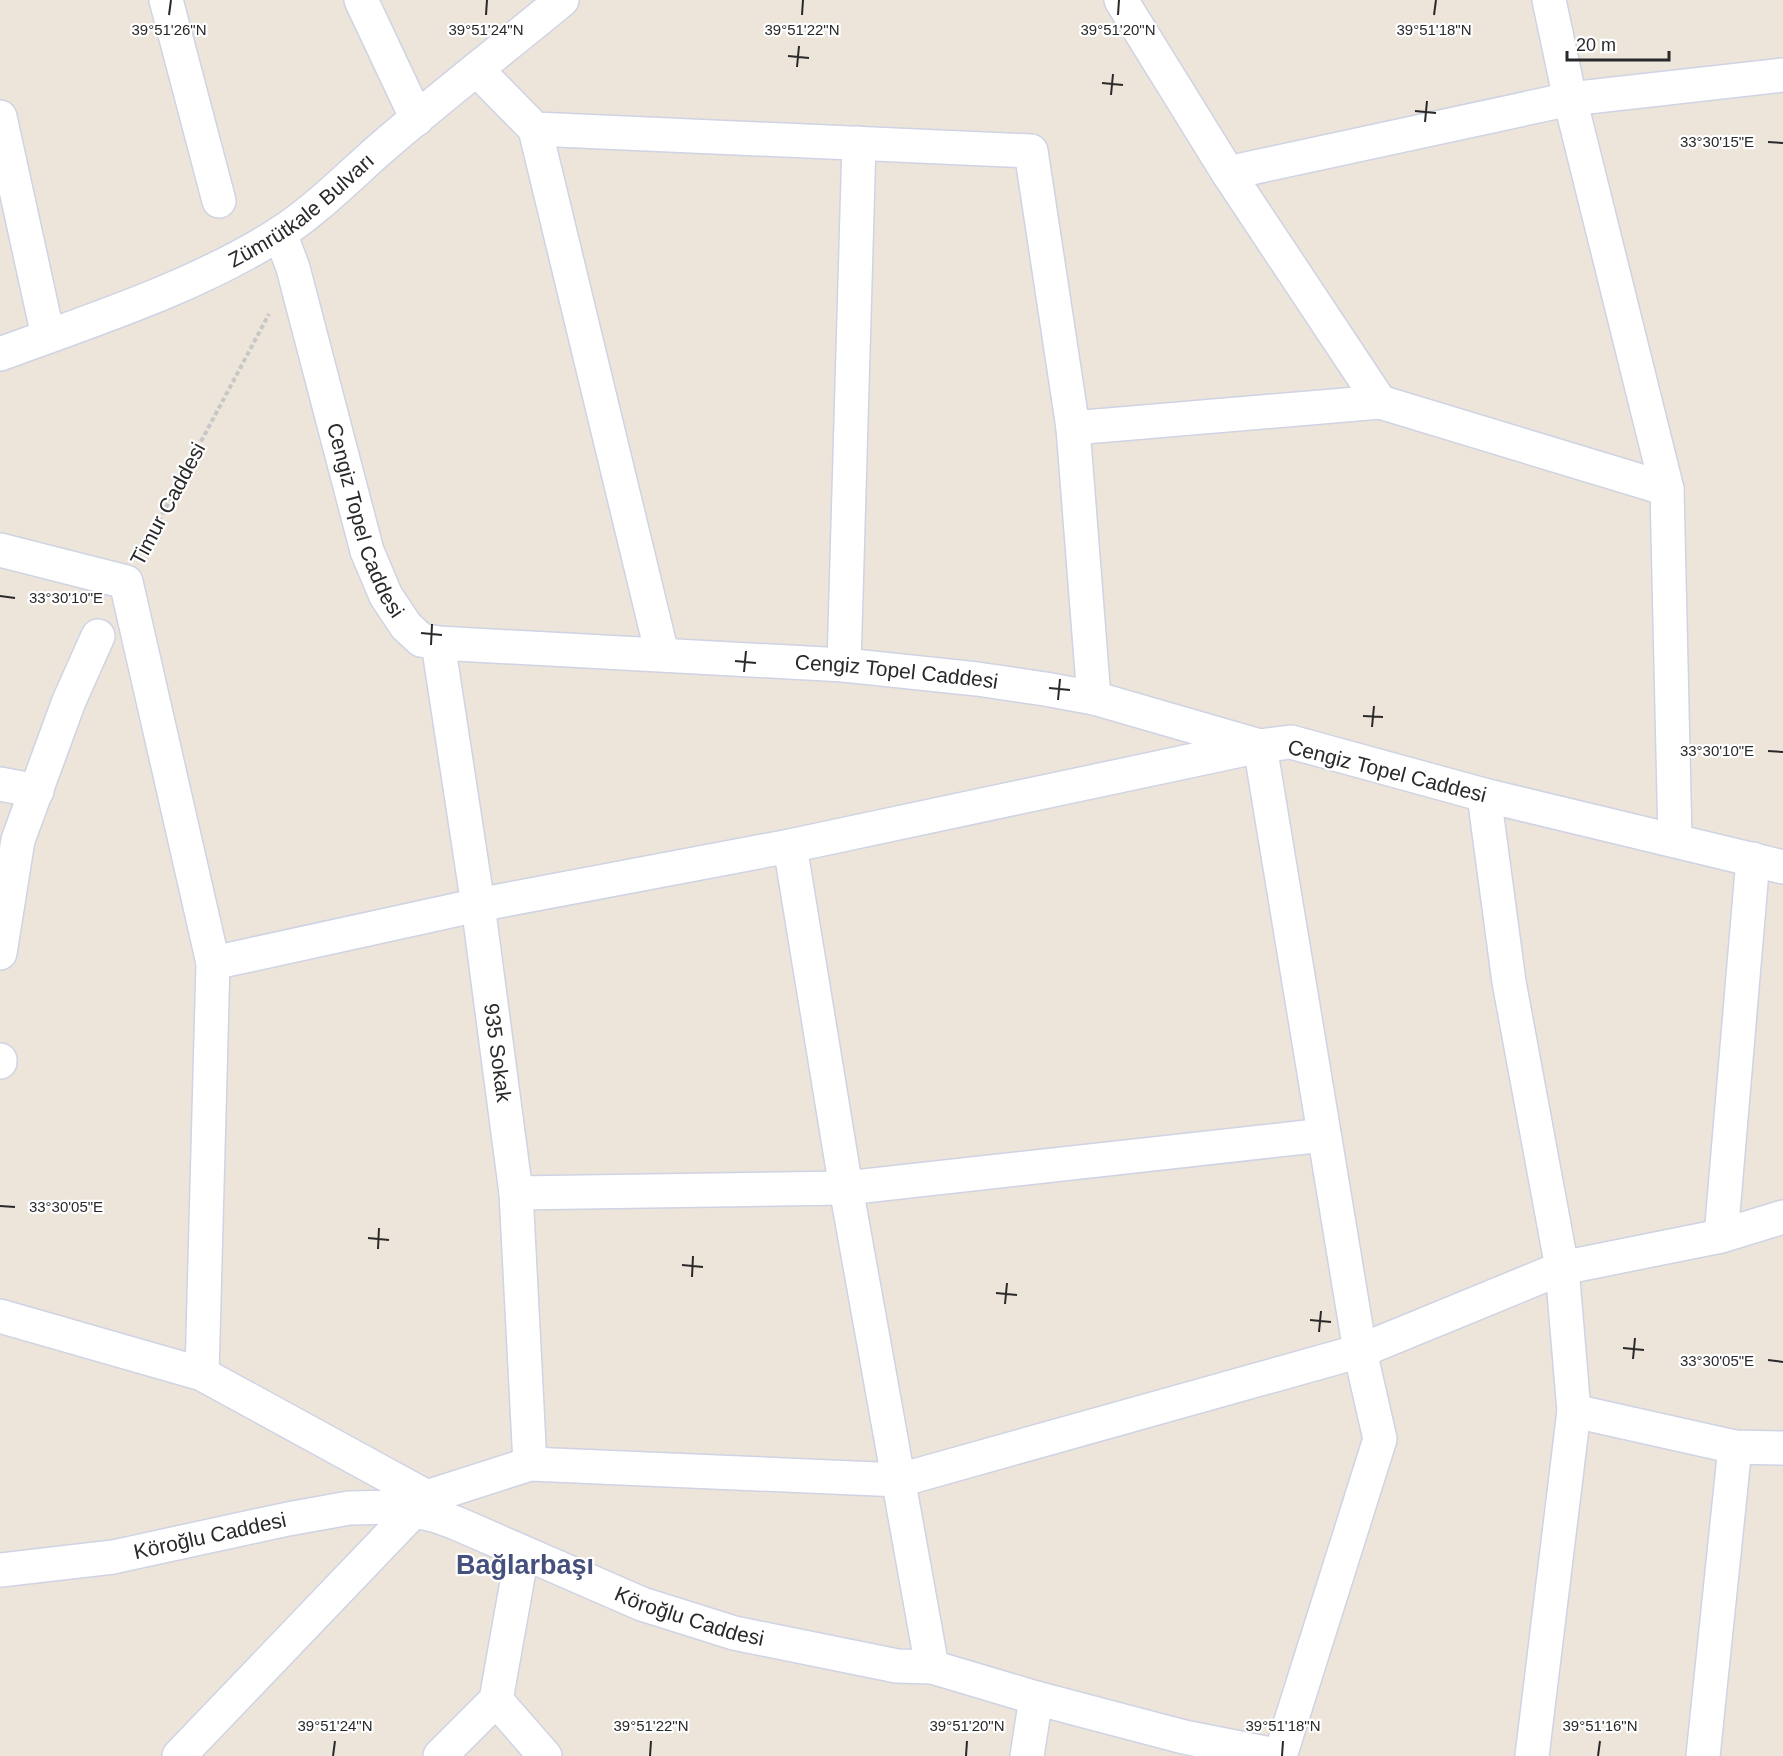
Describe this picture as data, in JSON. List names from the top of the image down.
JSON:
{
  "streets": {
    "street": [
      "Zümrütkale Bulvarı",
      "Cengiz Topel Caddesi",
      "935 Sokak",
      "Köroğlu Caddesi"
    ],
    "path": ["Timur Caddesi"]
  },
  "crossings": [
    ["Zümrütkale Bulvarı", "Cengiz Topel Caddesi"],
    ["Timur Caddesi", "Cengiz Topel Caddesi"],
    ["Cengiz Topel Caddesi", "935 Sokak"]
  ],
  "districts": ["Bağlarbaşı"],
  "scale_bar": "20 m",
  "coordinates": [
    "39°51'26\"N",
    "39°51'24\"N",
    "39°51'22\"N",
    "39°51'20\"N",
    "39°51'18\"N",
    "33°30'15\"E",
    "33°30'10\"E",
    "33°30'05\"E",
    "39°51'16\"N"
  ]
}
